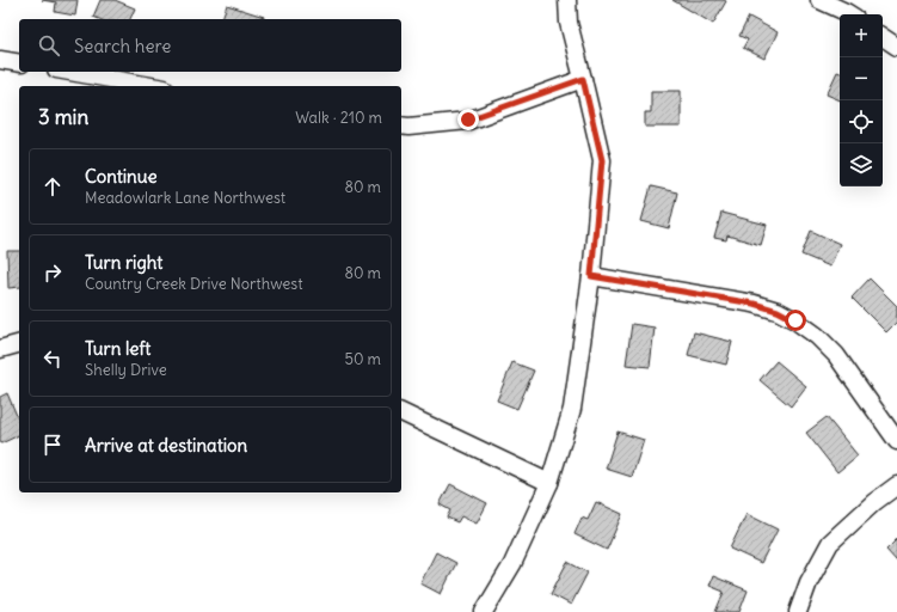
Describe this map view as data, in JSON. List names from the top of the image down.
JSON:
{
  "page": {
    "map_buttons": ["+", "−"],
    "search": "Search here",
    "heading": ["3 min", "Walk · 210 m"],
    "list": [
      ["Continue", "Meadowlark Lane Northwest", "80 m"],
      ["Turn right", "Country Creek Drive Northwest", "80 m"],
      ["Turn left", "Shelly Drive", "50 m"],
      "Arrive at destination"
    ]
  }
}
